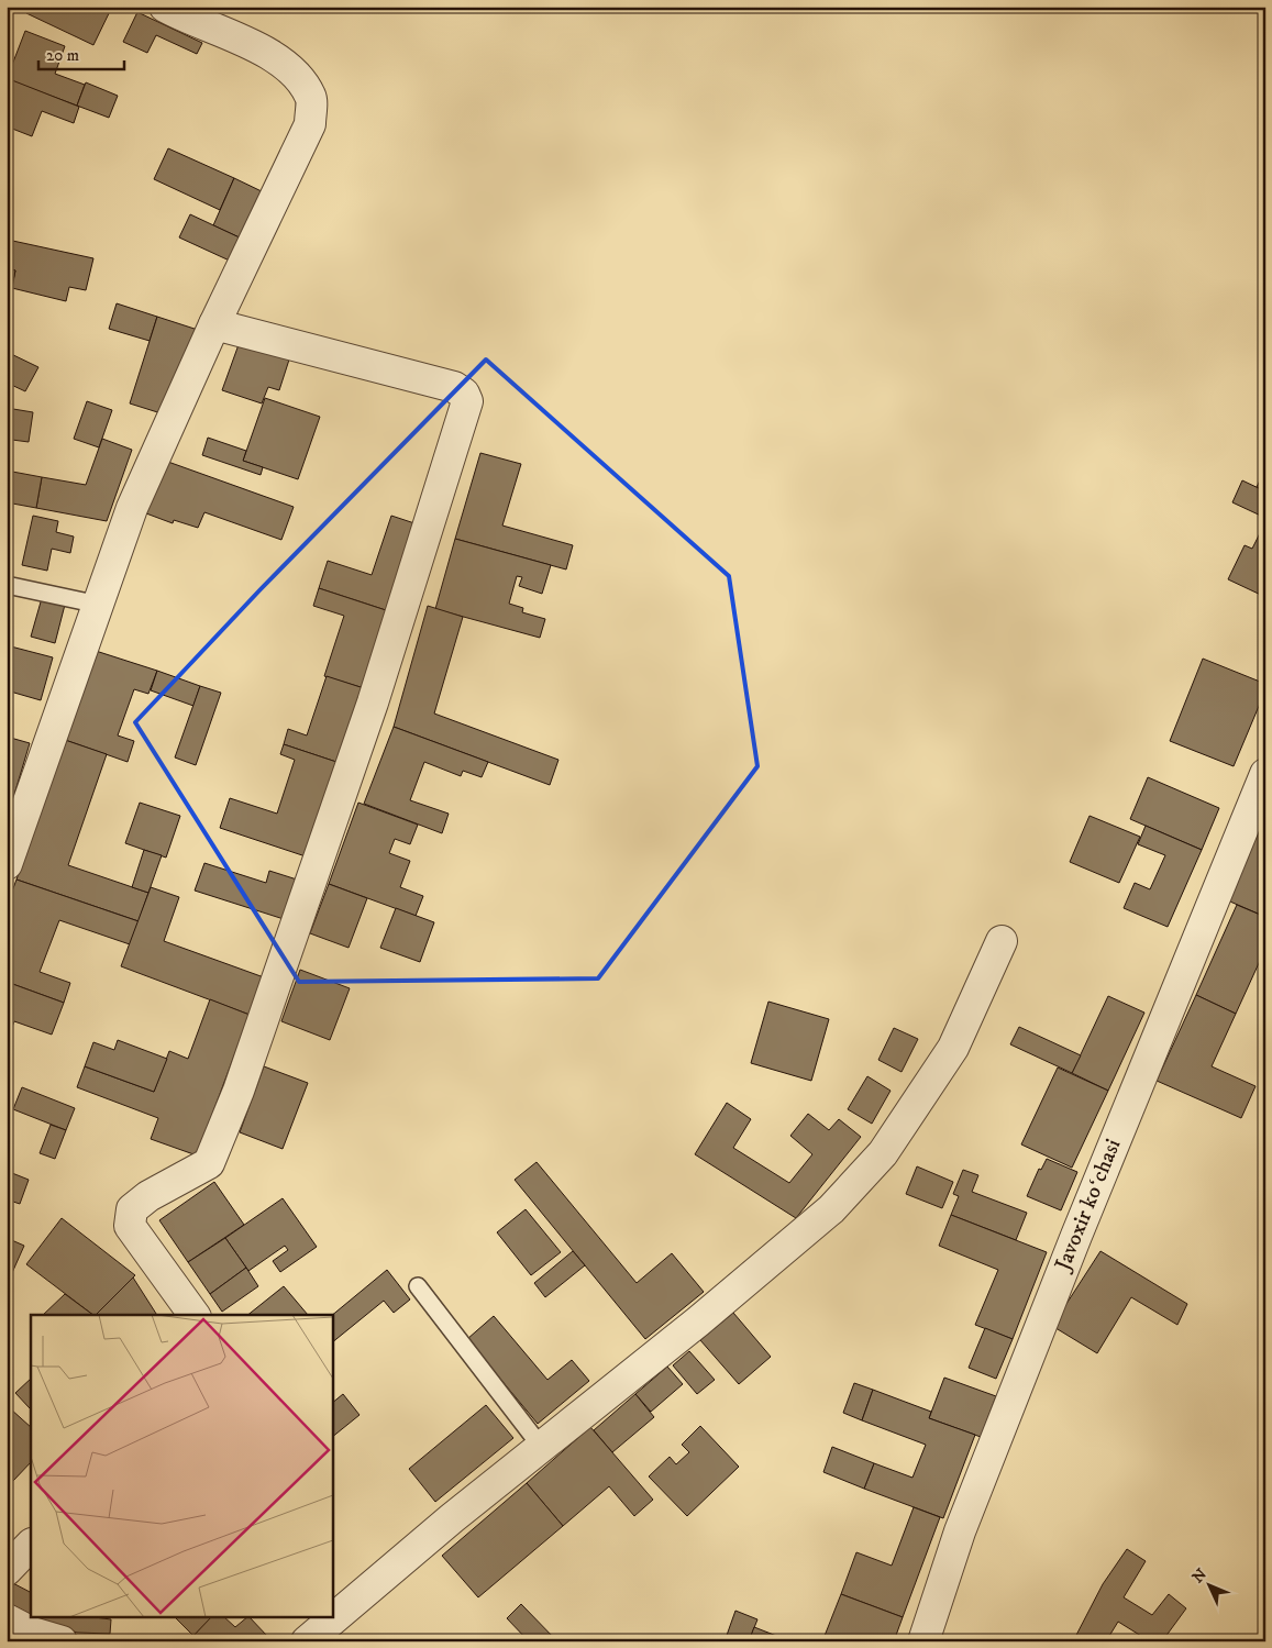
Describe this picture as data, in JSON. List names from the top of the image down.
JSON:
{
  "streets": {
    "street": ["Javoxir koʻchasi"]
  },
  "scale_bar": "20 m",
  "north": "top left"
}
